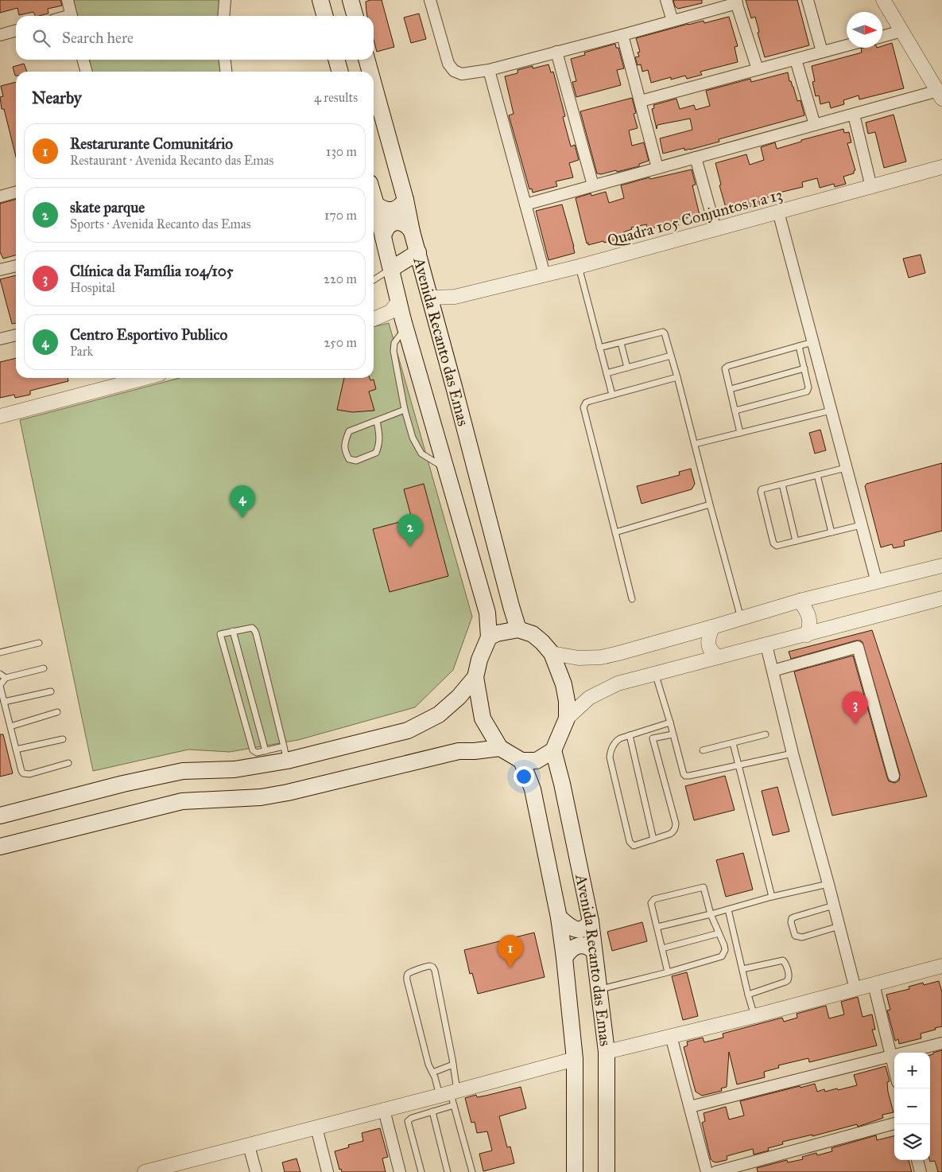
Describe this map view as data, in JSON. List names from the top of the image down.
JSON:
{
  "streets": {
    "main road": ["Avenida Recanto das Emas"],
    "street": ["Quadra 105 Conjuntos 1 a 13"]
  },
  "crossings": [
    ["Quadra 105 Conjuntos 1 a 13", "Avenida Recanto das Emas"]
  ],
  "north": "right",
  "page": {
    "search": "Search here",
    "heading": ["Nearby", "4 results"],
    "list": [
      {
        "mark": "1",
        "name": "Restarurante Comunitário",
        "note": "Restaurant · Avenida Recanto das Emas",
        "value": "130 m"
      },
      {
        "mark": "2",
        "name": "skate parque",
        "note": "Sports · Avenida Recanto das Emas",
        "value": "170 m"
      },
      {
        "mark": "3",
        "name": "Clínica da Família 104/105",
        "note": "Hospital",
        "value": "220 m"
      },
      {
        "mark": "4",
        "name": "Centro Esportivo Publico",
        "note": "Park",
        "value": "250 m"
      }
    ],
    "pins": [
      "4",
      "2",
      "3",
      "1"
    ],
    "map_buttons": ["+", "−"]
  }
}
